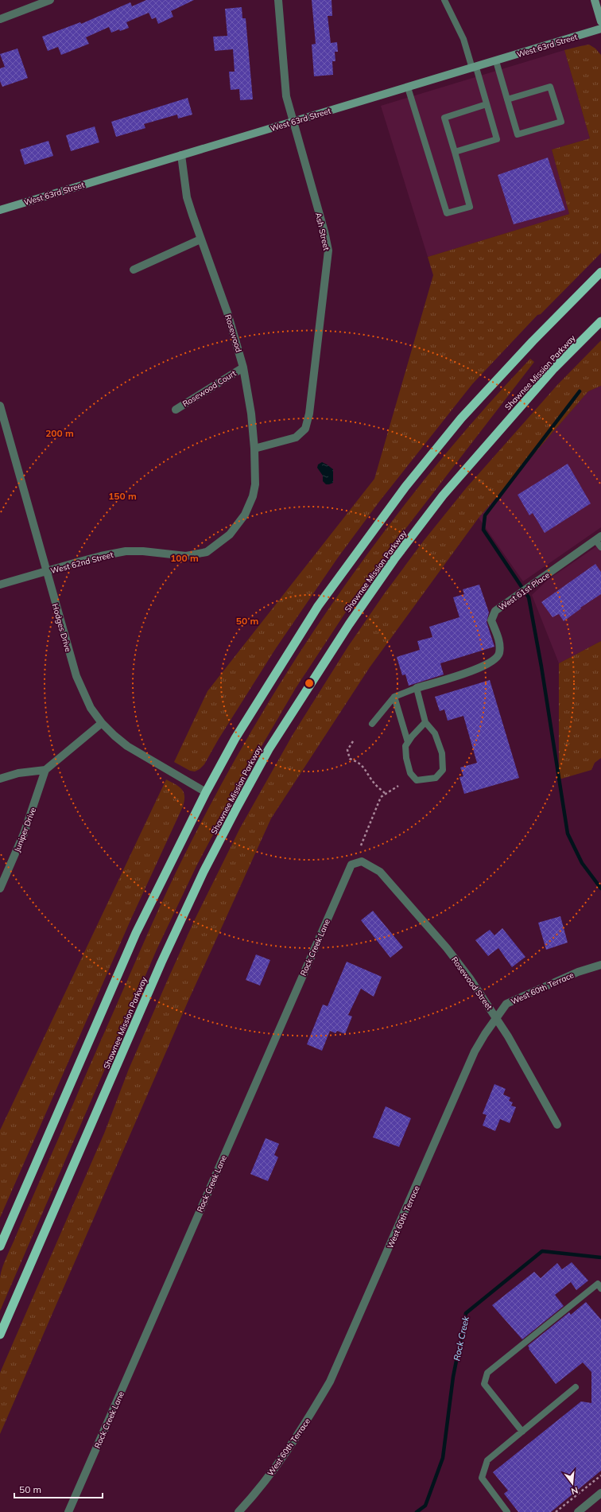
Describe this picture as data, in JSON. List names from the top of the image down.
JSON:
{
  "streets": {
    "highway": ["Shawnee Mission Parkway"],
    "main road": ["West 63rd Street"],
    "street": [
      "Ash Street",
      "Rosewood",
      "Rosewood Court",
      "West 62nd Street",
      "West 61st Place",
      "Hodges Drive",
      "Juniper Drive",
      "Rock Creek Lane",
      "Rosewood Street",
      "West 60th Terrace"
    ]
  },
  "crossings": [
    ["West 63rd Street", "Ash Street"],
    ["West 63rd Street", "Rosewood"],
    ["Ash Street", "Rosewood"],
    ["Rosewood", "Rosewood Court"],
    ["Rosewood", "West 62nd Street"],
    ["West 62nd Street", "Hodges Drive"],
    ["Rock Creek Lane", "Rosewood Street"],
    ["Rosewood Street", "West 60th Terrace"]
  ],
  "water": ["Rock Creek"],
  "scale_bar": "50 m",
  "north": "bottom",
  "rings": [
    "200 m",
    "150 m",
    "100 m",
    "50 m"
  ]
}
